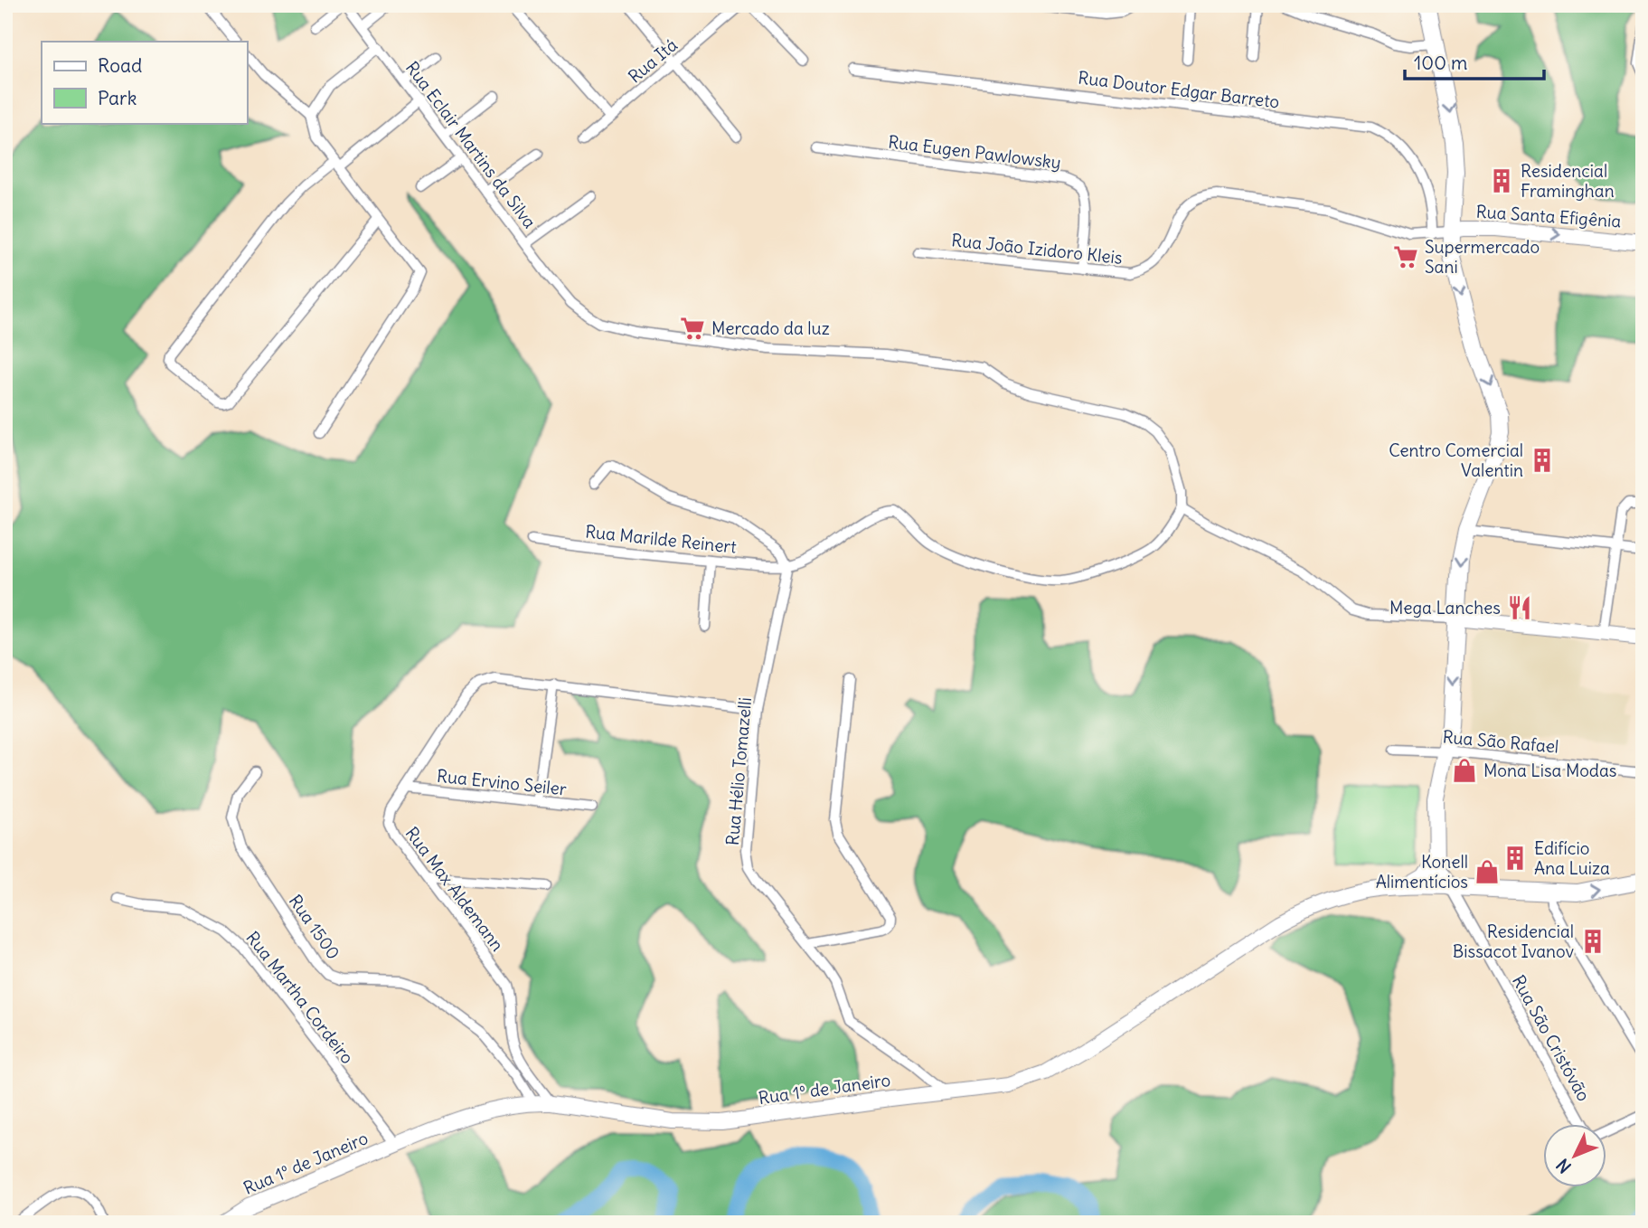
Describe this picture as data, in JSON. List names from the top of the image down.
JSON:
{
  "streets": {
    "main road": ["Rua 1º de Janeiro"],
    "street": [
      "Rua Itá",
      "Rua Doutor Edgar Barreto",
      "Rua Eclair Martins da Silva",
      "Rua Eugen Pawlowsky",
      "Rua Santa Efigênia",
      "Rua João Izidoro Kleis",
      "Rua Marilde Reinert",
      "Rua São Rafael",
      "Rua Hélio Tomazelli",
      "Rua Ervino Seiler",
      "Rua Max Aldemann",
      "Rua 1500",
      "Rua Martha Cordeiro",
      "Rua São Cristóvão"
    ]
  },
  "crossings": [
    ["Rua Doutor Edgar Barreto", "Rua João Izidoro Kleis"],
    ["Rua Eugen Pawlowsky", "Rua João Izidoro Kleis"],
    ["Rua Santa Efigênia", "Rua João Izidoro Kleis"],
    ["Rua Marilde Reinert", "Rua Hélio Tomazelli"],
    ["Rua Hélio Tomazelli", "Rua Max Aldemann"],
    ["Rua Hélio Tomazelli", "Rua 1º de Janeiro"],
    ["Rua Ervino Seiler", "Rua Max Aldemann"],
    ["Rua Max Aldemann", "Rua 1º de Janeiro"],
    ["Rua 1500", "Rua 1º de Janeiro"],
    ["Rua Martha Cordeiro", "Rua 1º de Janeiro"],
    ["Rua São Cristóvão", "Rua 1º de Janeiro"]
  ],
  "one_way": ["Rua Santa Efigênia"],
  "places": {
    "building": [
      "Residencial Framinghan",
      "Centro Comercial Valentin",
      "Edifício Ana Luiza",
      "Residencial Bissacot Ivanov"
    ],
    "supermarket": ["Supermercado Sani", "Mercado da luz"],
    "restaurant": ["Mega Lanches"],
    "shop": ["Mona Lisa Modas", "Konell Alimentícios"]
  },
  "legend": ["Road", "Park"],
  "scale_bar": "100 m",
  "north": "bottom left"
}
